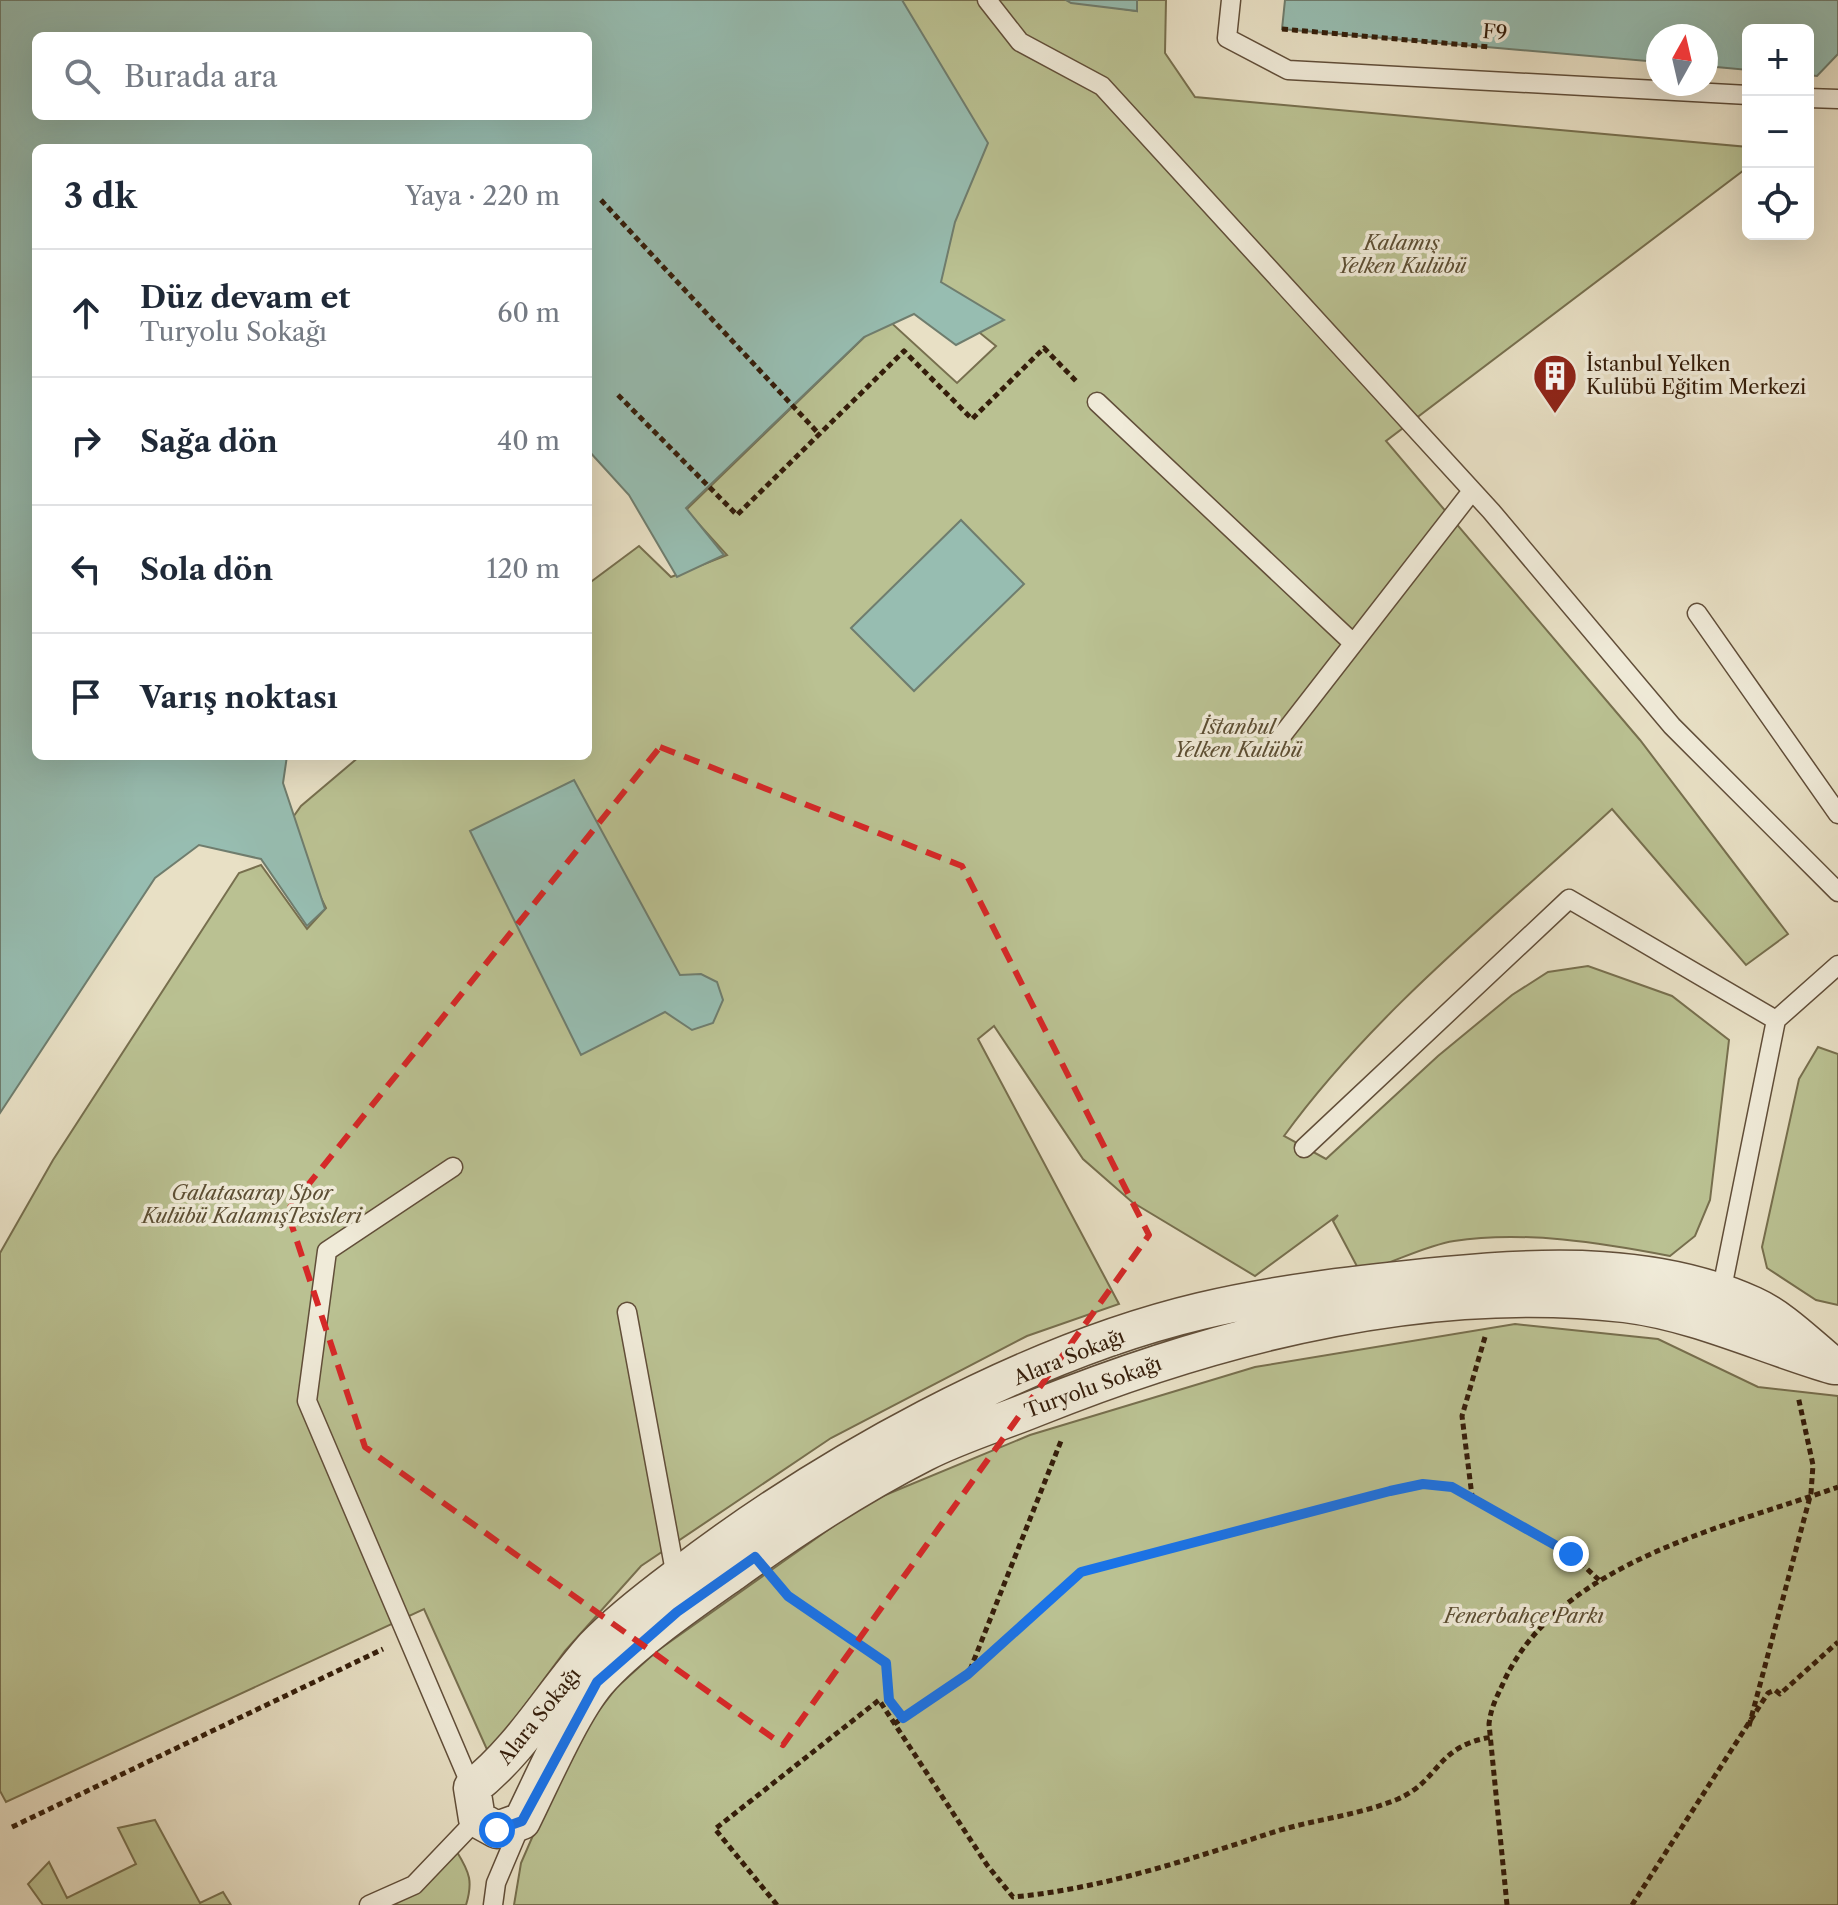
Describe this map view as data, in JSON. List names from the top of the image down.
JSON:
{
  "streets": {
    "street": ["Alara Sokağı", "Turyolu Sokağı"],
    "path": ["F9"]
  },
  "crossings": [
    ["Alara Sokağı", "Turyolu Sokağı"]
  ],
  "parks": [
    "Kalamış Yelken Kulübü",
    "İstanbul Yelken Kulübü",
    "Galatasaray Spor Kulübü KalamışTesisleri",
    "Fenerbahçe Parkı"
  ],
  "places": {
    "building": ["İstanbul Yelken Kulübü Eğitim Merkezi"]
  },
  "north": "top",
  "page": {
    "map_buttons": ["+", "−"],
    "search": "Burada ara",
    "heading": ["3 dk", "Yaya · 220 m"],
    "list": [
      ["Düz devam et", "Turyolu Sokağı", "60 m"],
      ["Sağa dön", "40 m"],
      ["Sola dön", "120 m"],
      "Varış noktası"
    ]
  }
}
